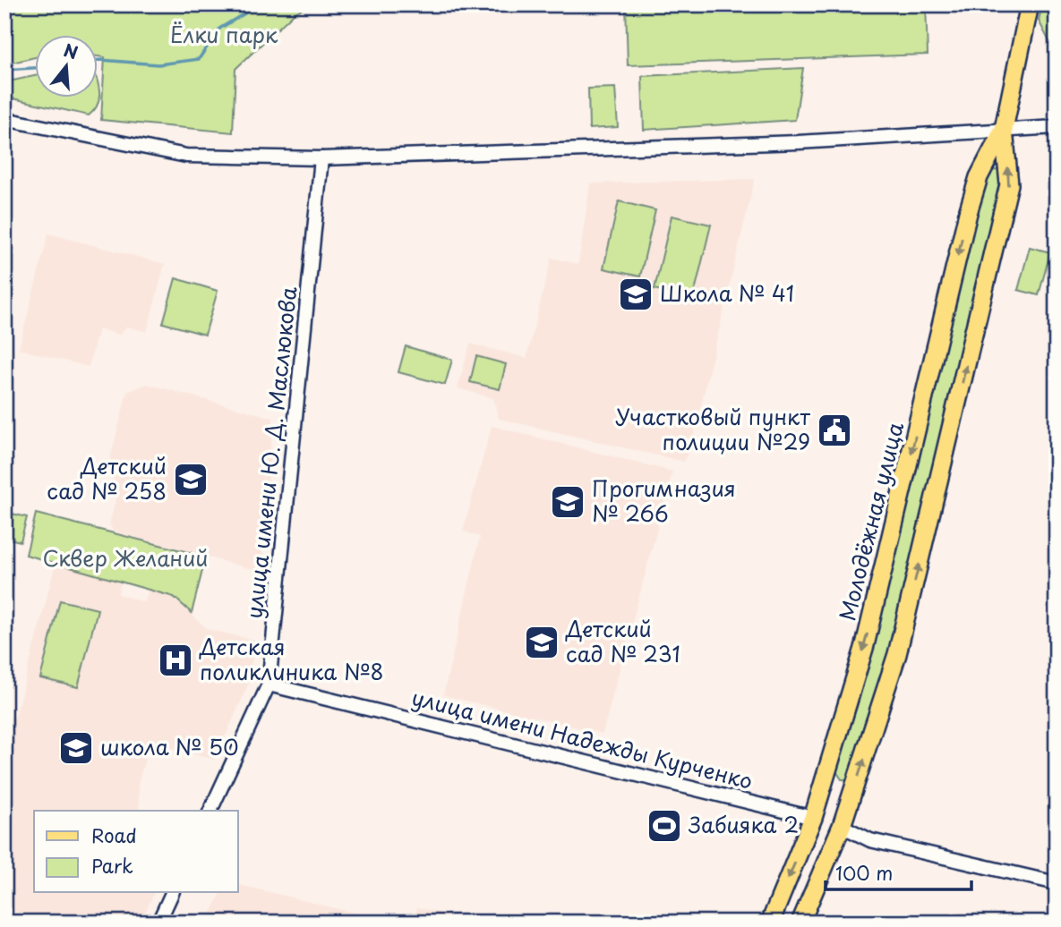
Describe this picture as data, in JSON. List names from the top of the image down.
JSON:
{
  "streets": {
    "main road": ["Молодёжная улица"],
    "street": ["улица имени Ю. Д. Маслюкова", "улица имени Надежды Курченко"]
  },
  "crossings": [
    ["улица имени Ю. Д. Маслюкова", "улица имени Надежды Курченко"],
    ["Молодёжная улица", "улица имени Надежды Курченко"]
  ],
  "parks": ["Ёлки парк", "Сквер Желаний"],
  "places": {
    "school or university": [
      "Школа № 41",
      "Детский сад № 258",
      "Прогимназия № 266",
      "Детский сад № 231",
      "школа № 50"
    ],
    "public building": ["Участковый пункт полиции №29"],
    "hospital": ["Детская поликлиника №8"],
    "sports": ["Забияка 2"]
  },
  "legend": ["Road", "Park"],
  "scale_bar": "100 m",
  "north": "top"
}
